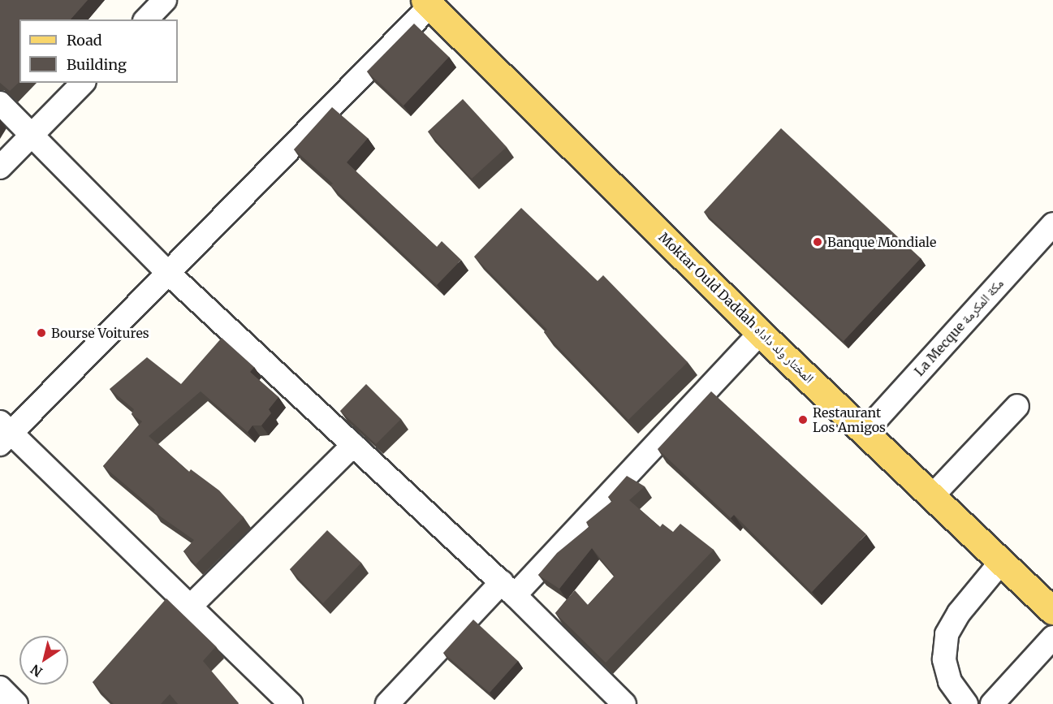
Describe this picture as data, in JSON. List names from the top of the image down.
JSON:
{
  "streets": {
    "main road": ["Moktar Ould Daddah المختار ولد داداه"],
    "street": ["La Mecque مكة المكرمة"]
  },
  "crossings": [
    ["Moktar Ould Daddah المختار ولد داداه", "La Mecque مكة المكرمة"]
  ],
  "places": ["Banque Mondiale", "Bourse Voitures", "Restaurant Los Amigos"],
  "legend": ["Road", "Building"],
  "north": "bottom left"
}
